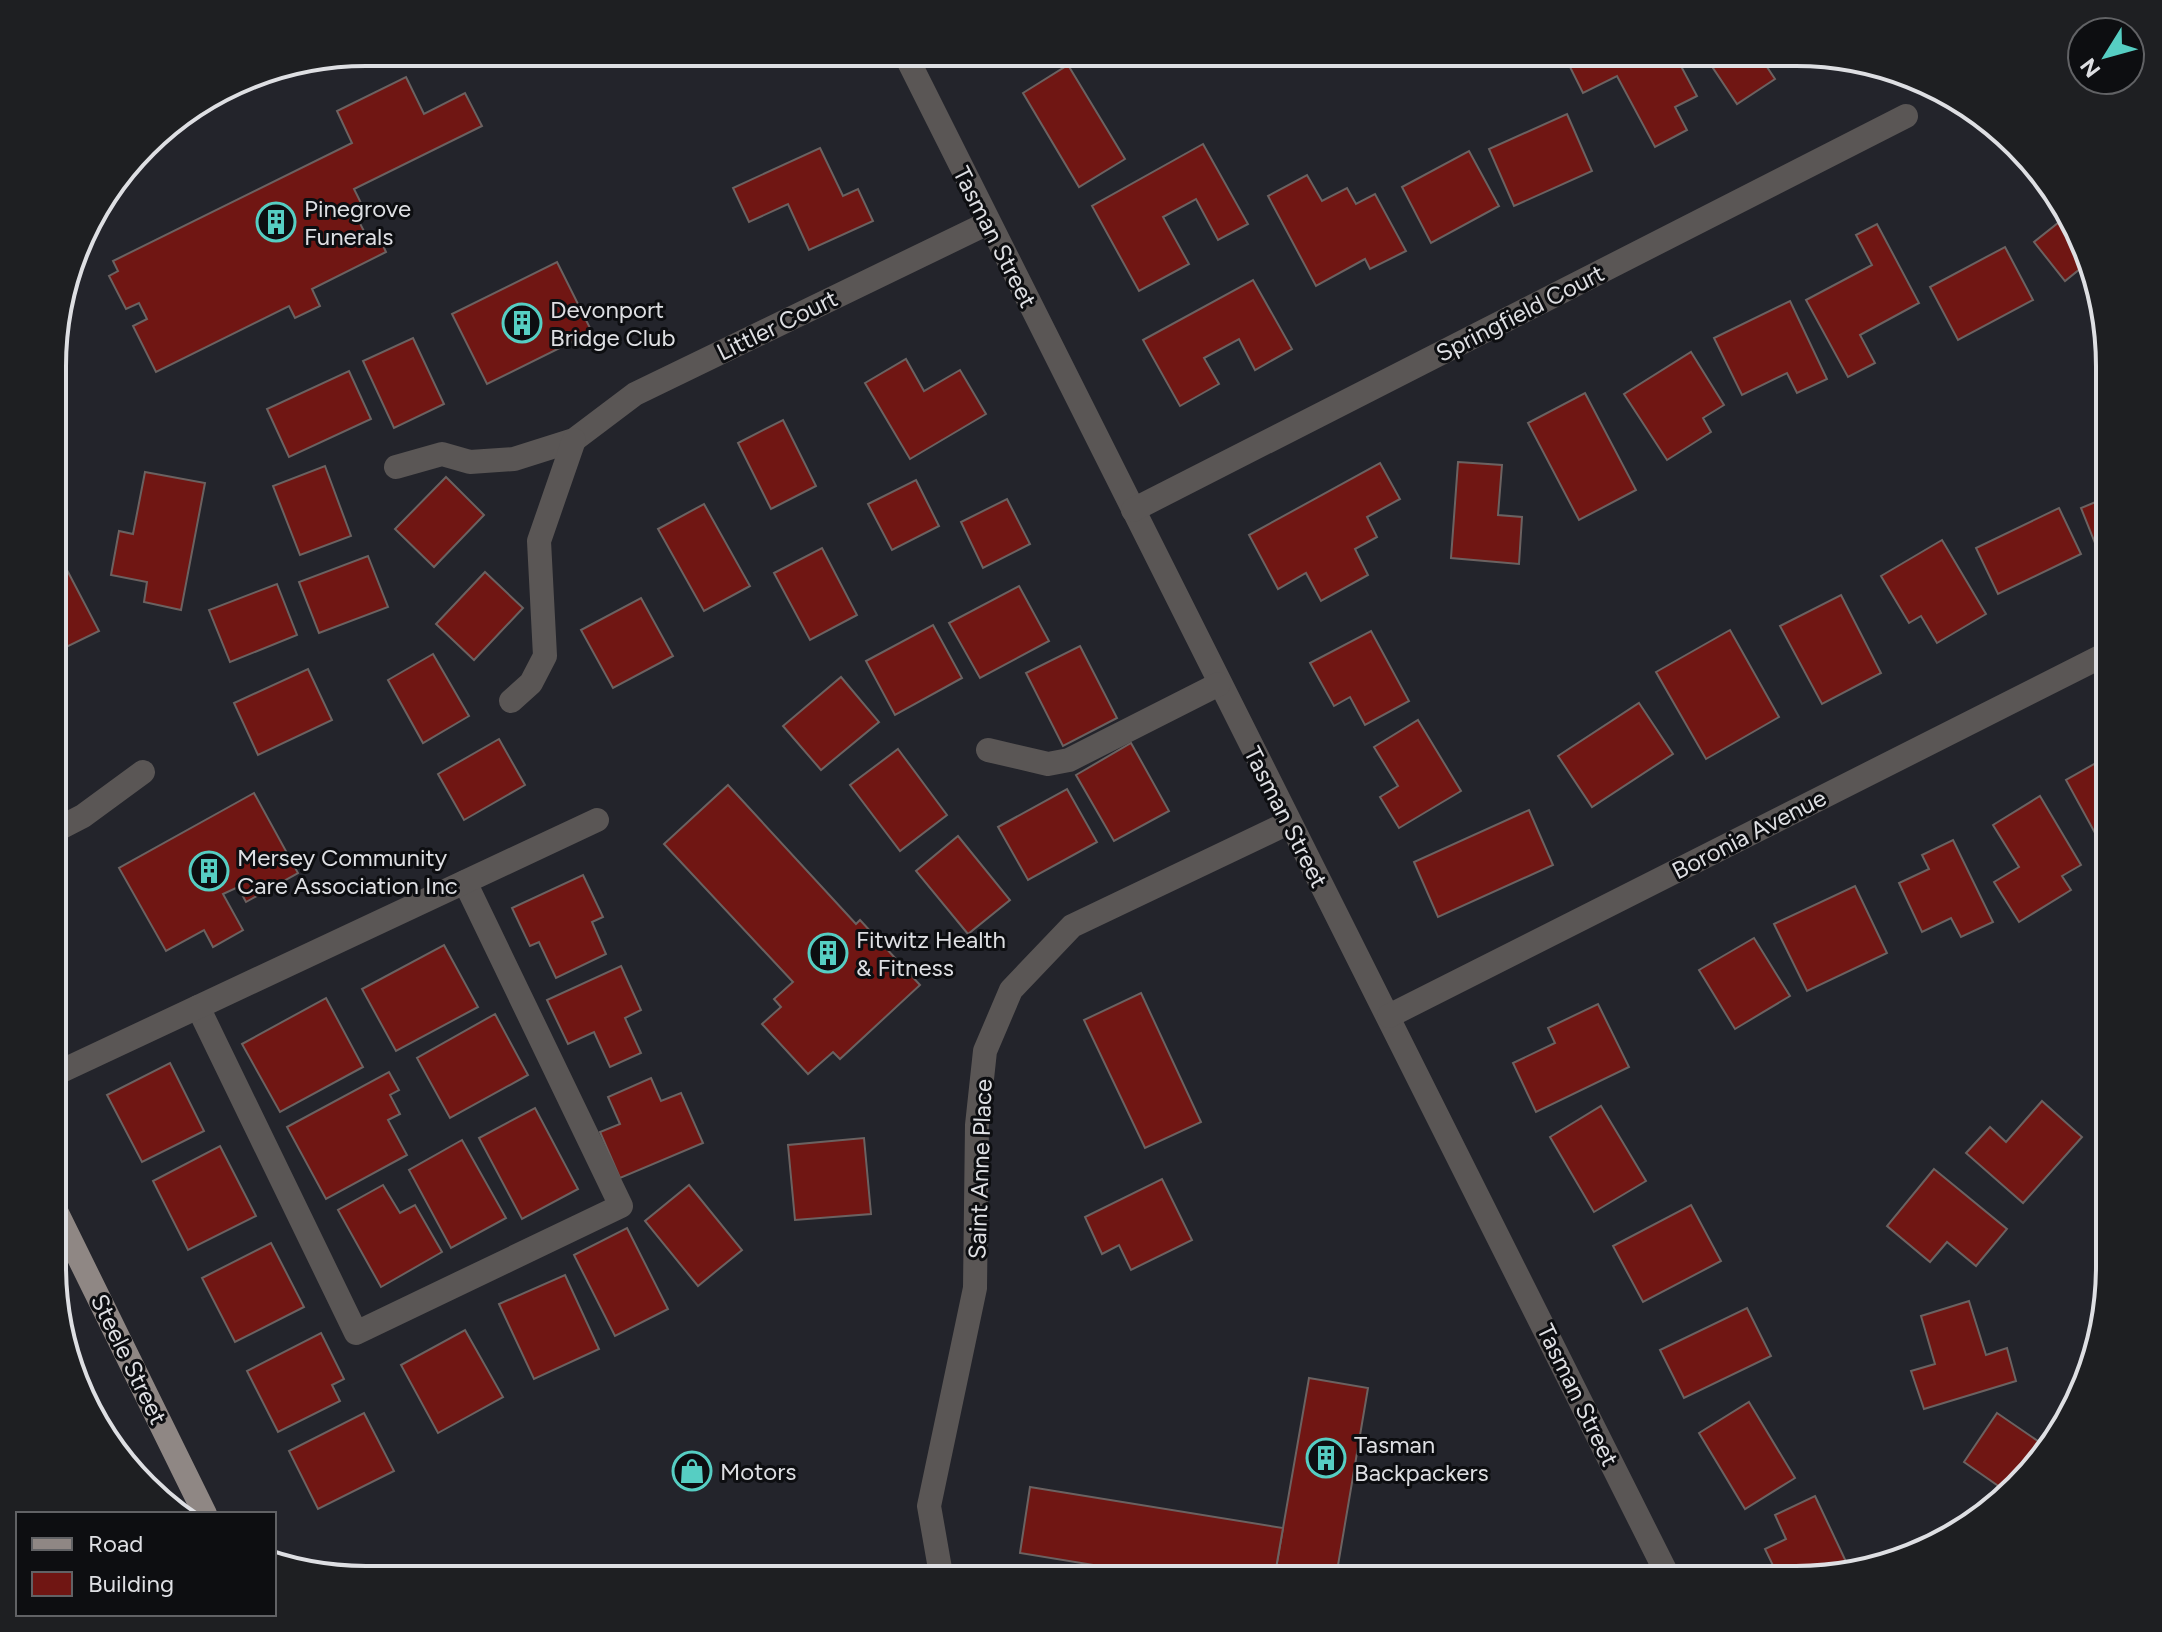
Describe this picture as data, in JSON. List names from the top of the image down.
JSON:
{
  "streets": {
    "main road": ["Steele Street"],
    "street": [
      "Tasman Street",
      "Springfield Court",
      "Littler Court",
      "Boronia Avenue",
      "Saint Anne Place"
    ]
  },
  "crossings": [
    ["Tasman Street", "Springfield Court"],
    ["Tasman Street", "Littler Court"],
    ["Tasman Street", "Boronia Avenue"],
    ["Tasman Street", "Saint Anne Place"]
  ],
  "places": {
    "building": [
      "Pinegrove Funerals",
      "Devonport Bridge Club",
      "Mersey Community Care Association Inc",
      "Fitwitz Health & Fitness",
      "Tasman Backpackers"
    ],
    "shop": ["Motors"]
  },
  "legend": ["Road", "Building"],
  "north": "bottom left"
}
